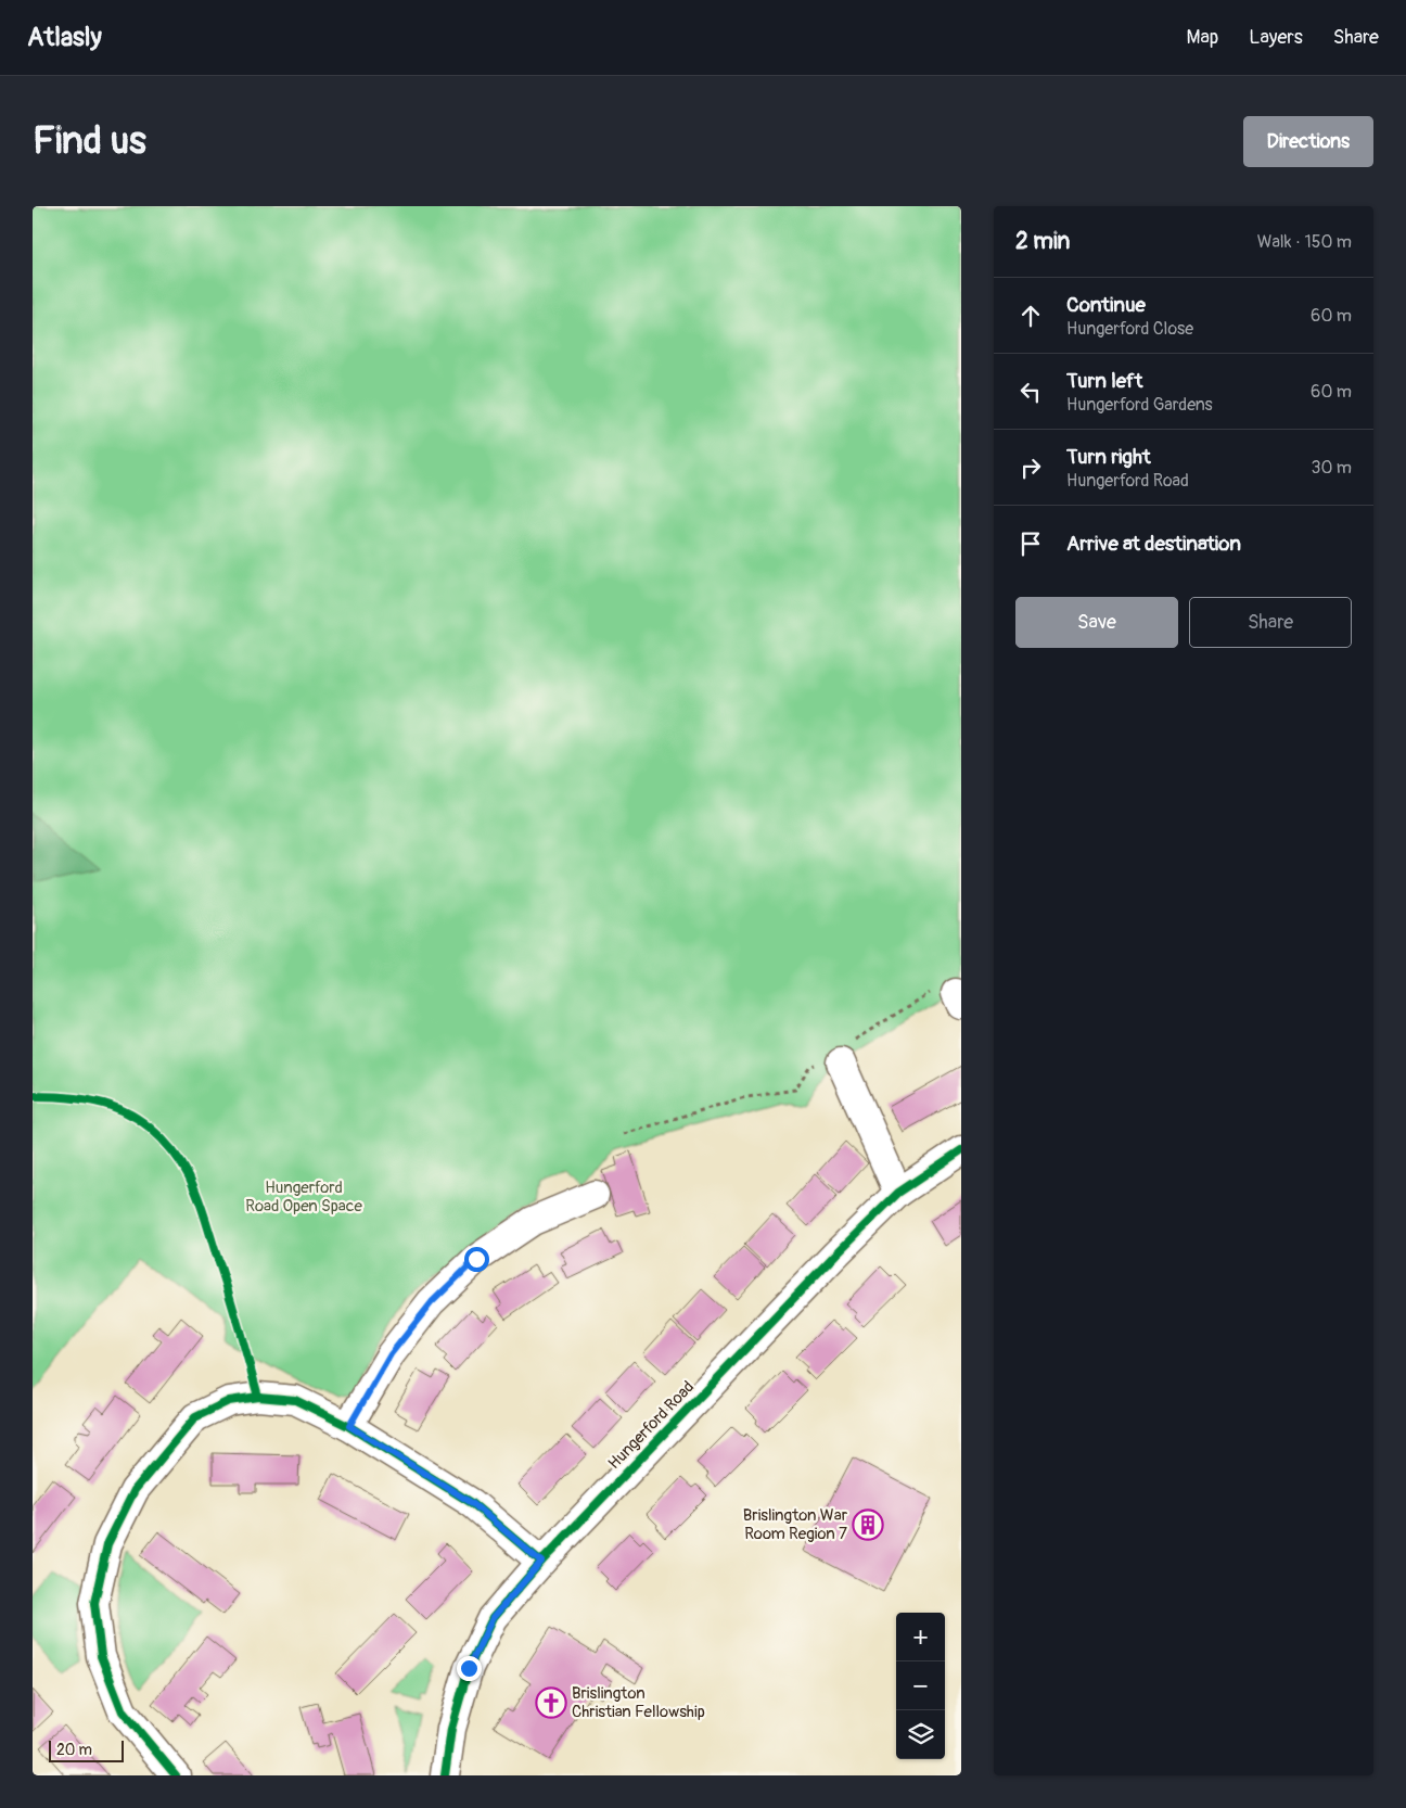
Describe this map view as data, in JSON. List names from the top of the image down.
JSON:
{
  "streets": {
    "street": ["Hungerford Road"]
  },
  "parks": ["Hungerford Road Open Space"],
  "places": {
    "building": ["Brislington War Room Region 7"],
    "church": ["Brislington Christian Fellowship"]
  },
  "scale_bar": "20 m",
  "page": {
    "header": "Atlasly",
    "nav": ["Map", "Layers", "Share"],
    "buttons": [
      "Directions",
      ["Save", "Share"]
    ],
    "title": "Find us",
    "heading": ["2 min", "Walk · 150 m"],
    "list": [
      ["Continue", "Hungerford Close", "60 m"],
      ["Turn left", "Hungerford Gardens", "60 m"],
      ["Turn right", "Hungerford Road", "30 m"],
      "Arrive at destination"
    ],
    "map_buttons": ["+", "−"],
    "scale": "20 m"
  }
}
